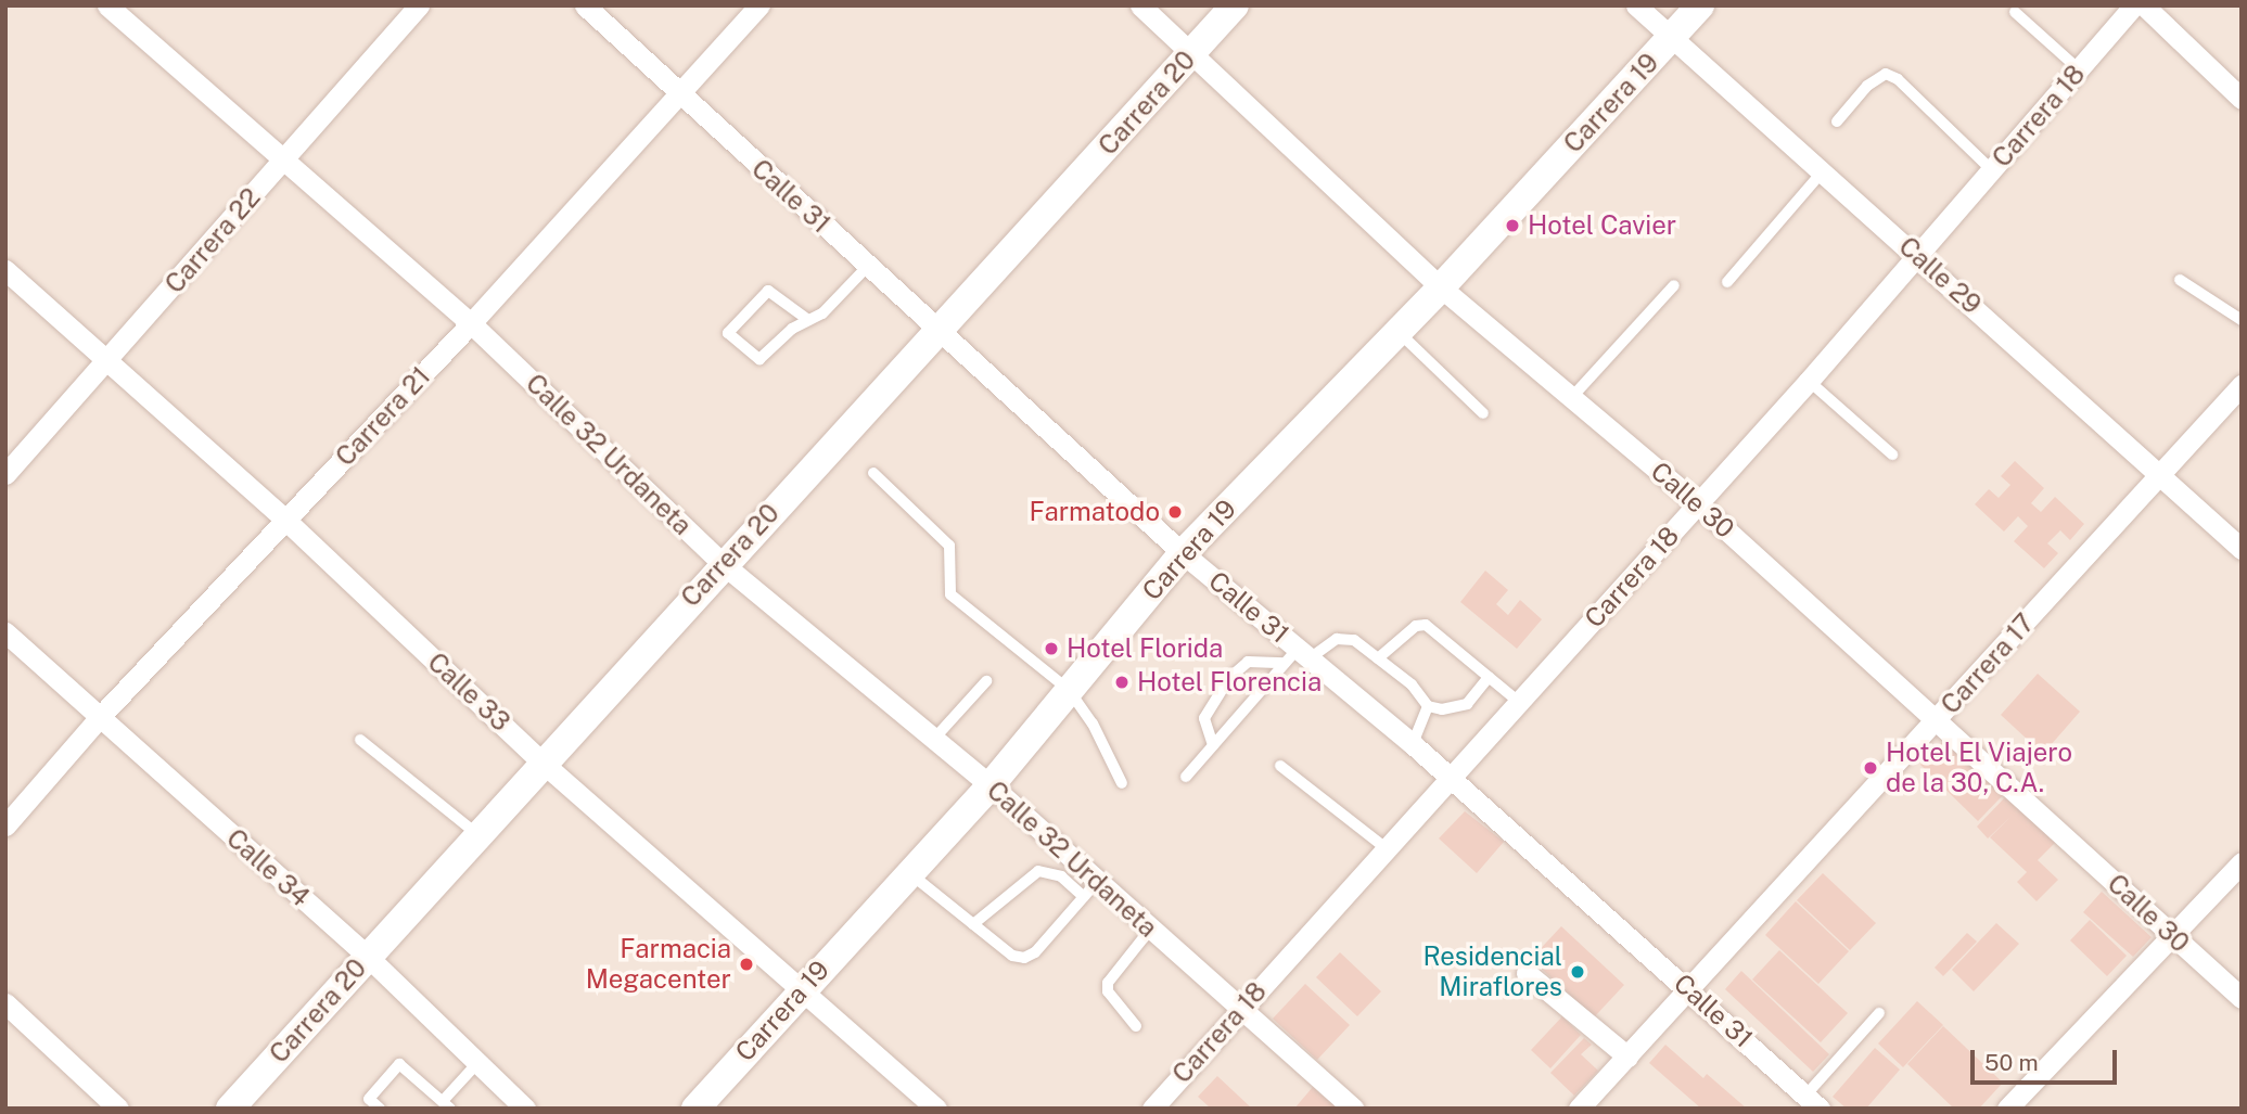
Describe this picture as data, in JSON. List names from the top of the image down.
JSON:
{
  "streets": {
    "street": [
      "Carrera 20",
      "Carrera 19",
      "Carrera 18",
      "Calle 31",
      "Carrera 22",
      "Calle 29",
      "Carrera 21",
      "Calle 32 Urdaneta",
      "Calle 30",
      "Carrera 17",
      "Calle 33",
      "Calle 34"
    ]
  },
  "crossings": [
    ["Carrera 20", "Calle 31"],
    ["Carrera 20", "Calle 32 Urdaneta"],
    ["Carrera 20", "Calle 30"],
    ["Carrera 20", "Calle 33"],
    ["Carrera 20", "Calle 34"],
    ["Carrera 19", "Calle 31"],
    ["Carrera 19", "Calle 29"],
    ["Carrera 19", "Calle 32 Urdaneta"],
    ["Carrera 19", "Calle 30"],
    ["Carrera 19", "Calle 33"],
    ["Carrera 18", "Calle 31"],
    ["Carrera 18", "Calle 29"],
    ["Carrera 18", "Calle 32 Urdaneta"],
    ["Carrera 18", "Calle 30"],
    ["Calle 31", "Carrera 21"],
    ["Calle 31", "Carrera 17"],
    ["Carrera 22", "Calle 32 Urdaneta"],
    ["Carrera 22", "Calle 33"],
    ["Calle 29", "Carrera 17"],
    ["Carrera 21", "Calle 32 Urdaneta"],
    ["Carrera 21", "Calle 33"],
    ["Carrera 21", "Calle 34"],
    ["Calle 30", "Carrera 17"]
  ],
  "places": [
    "Hotel Cavier",
    "Farmatodo",
    "Hotel Florida",
    "Hotel Florencia",
    "Hotel El Viajero de la 30, C.A.",
    "Farmacia Megacenter",
    "Residencial Miraflores"
  ],
  "scale_bar": "50 m"
}
